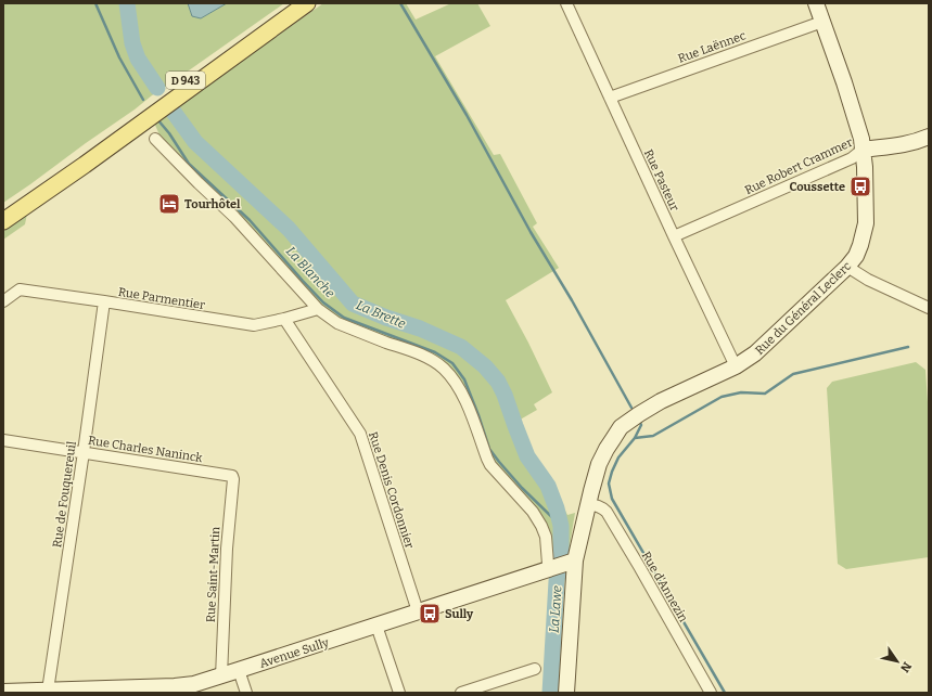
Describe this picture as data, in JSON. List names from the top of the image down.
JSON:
{
  "streets": {
    "main road": ["D 943"],
    "street": [
      "Rue Laënnec",
      "Rue Robert Crammer",
      "Rue Pasteur",
      "Rue Parmentier",
      "Rue du Général Leclerc",
      "Rue Charles Naninck",
      "Rue Denis Cordonnier",
      "Rue de Fouquereuil",
      "Rue Saint-Martin",
      "Rue d'Annezin",
      "Avenue Sully"
    ]
  },
  "crossings": [
    ["Rue Laënnec", "Rue Pasteur"],
    ["Rue Laënnec", "Rue du Général Leclerc"],
    ["Rue Robert Crammer", "Rue Pasteur"],
    ["Rue Robert Crammer", "Rue du Général Leclerc"],
    ["Rue Pasteur", "Rue du Général Leclerc"],
    ["Rue Parmentier", "Rue Denis Cordonnier"],
    ["Rue Parmentier", "Rue de Fouquereuil"],
    ["Rue du Général Leclerc", "Rue d'Annezin"],
    ["Rue du Général Leclerc", "Avenue Sully"],
    ["Rue Charles Naninck", "Rue de Fouquereuil"],
    ["Rue Charles Naninck", "Rue Saint-Martin"],
    ["Rue Denis Cordonnier", "Avenue Sully"],
    ["Rue de Fouquereuil", "Avenue Sully"],
    ["Rue Saint-Martin", "Avenue Sully"]
  ],
  "water": ["La Blanche", "La Brette", "La Lawe"],
  "places": {
    "bus stop": ["Coussette", "Sully"],
    "hotel": ["Tourhôtel"]
  },
  "north": "bottom right"
}
